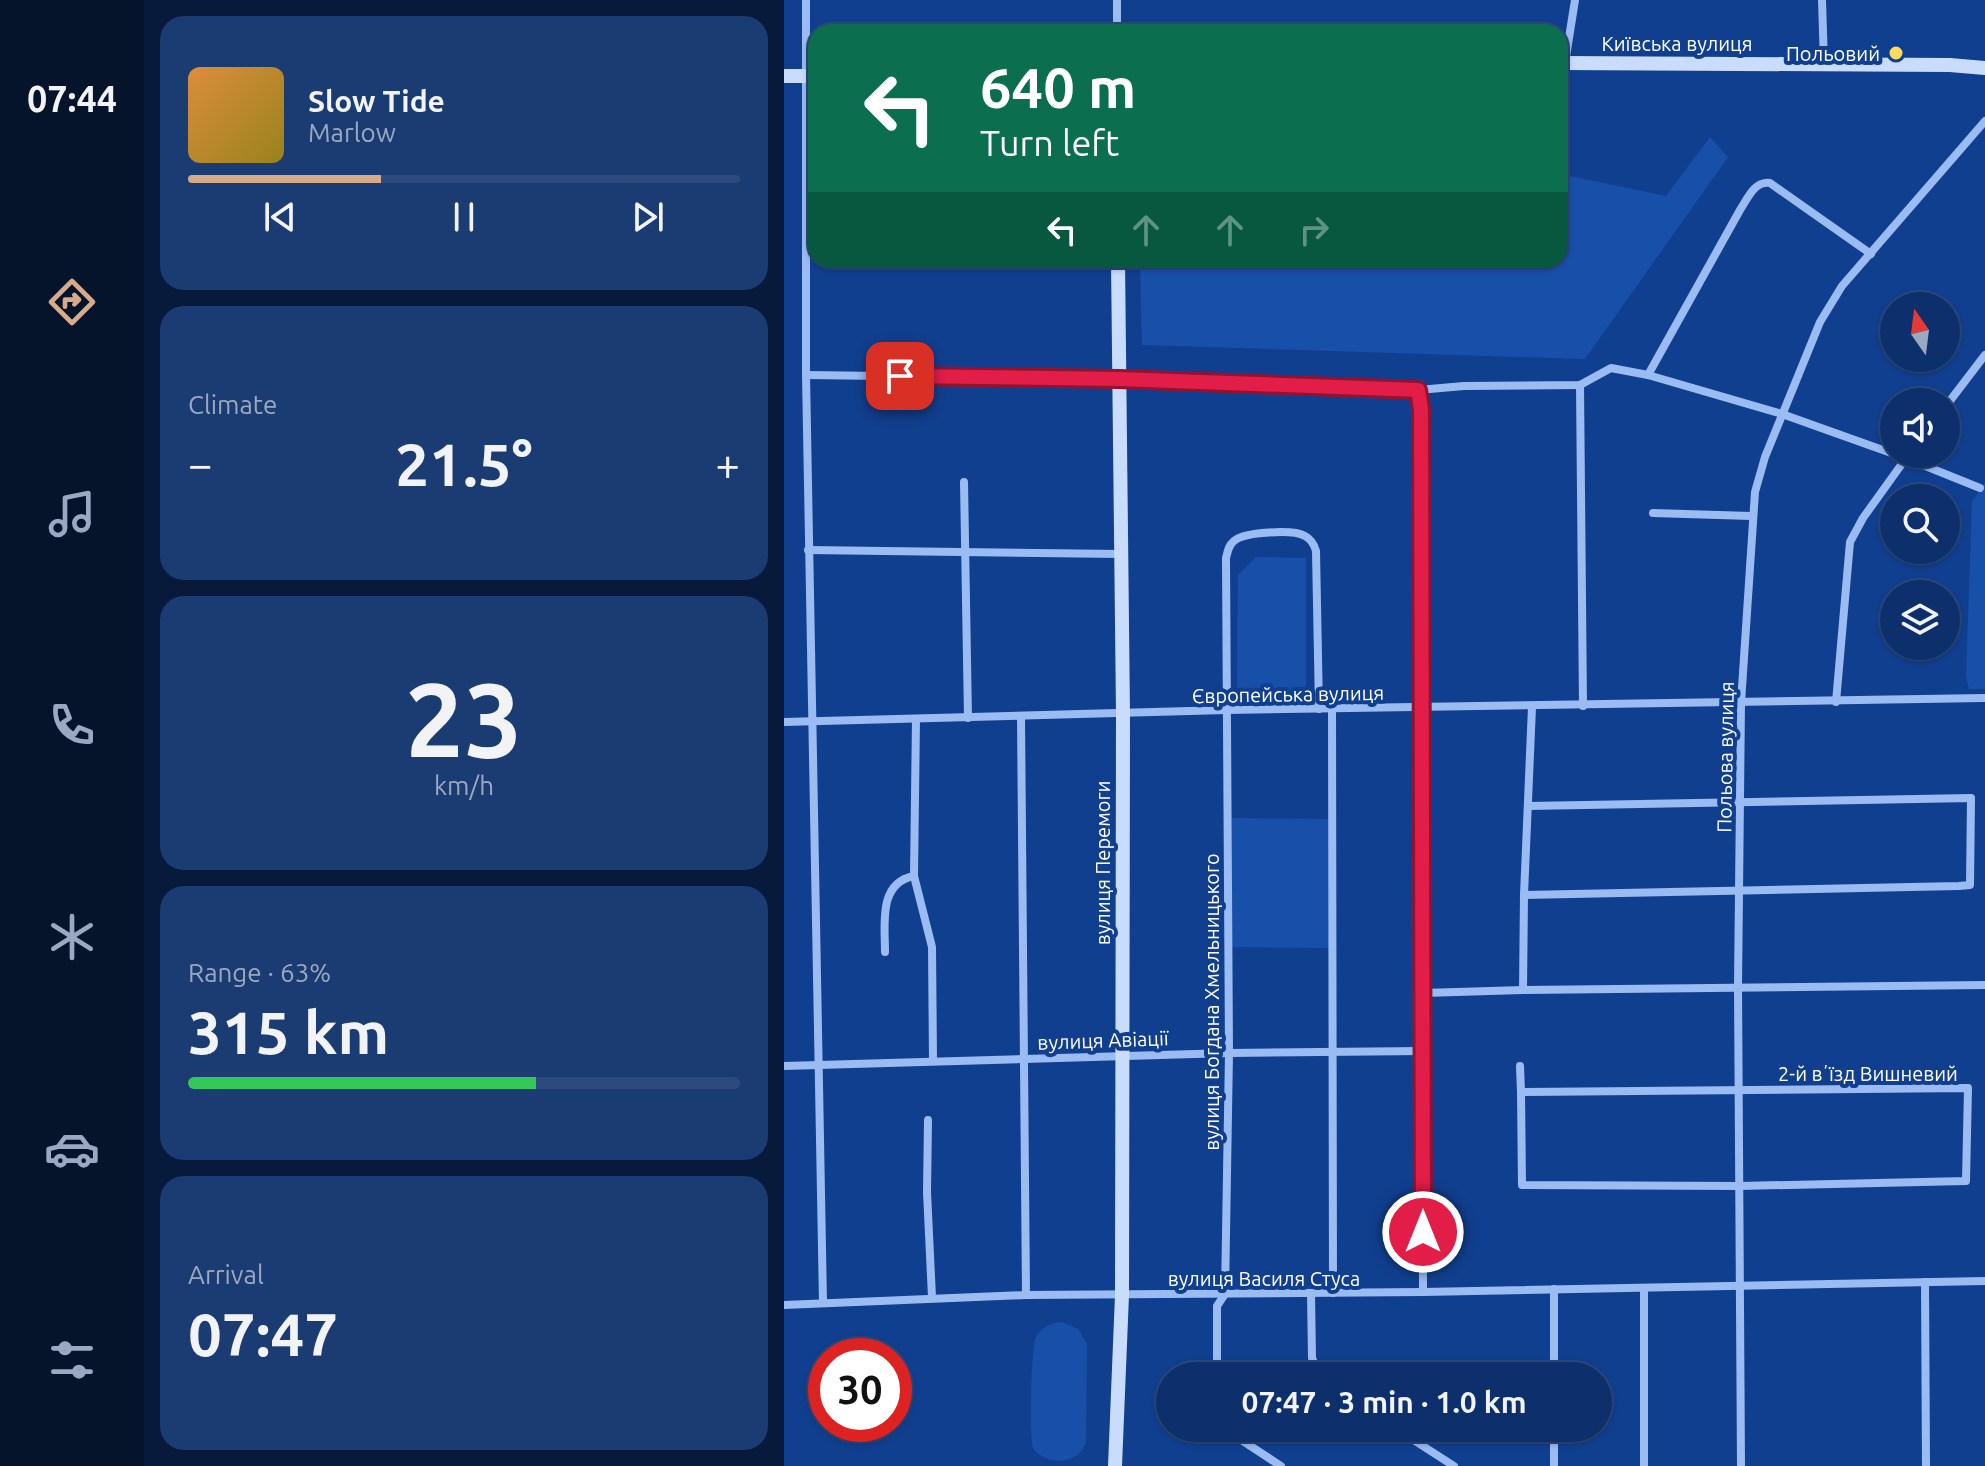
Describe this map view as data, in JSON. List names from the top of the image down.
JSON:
{
  "streets": {
    "street": [
      "Київська вулиця",
      "Європейська вулиця",
      "Польова вулиця",
      "вулиця Перемоги",
      "вулиця Богдана Хмельницького",
      "вулиця Авіації",
      "2-й вʼїзд Вишневий",
      "вулиця Василя Стуса"
    ]
  },
  "crossings": [
    ["Європейська вулиця", "Польова вулиця"],
    ["Європейська вулиця", "вулиця Перемоги"],
    ["Європейська вулиця", "вулиця Богдана Хмельницького"],
    ["Польова вулиця", "2-й вʼїзд Вишневий"],
    ["Польова вулиця", "вулиця Василя Стуса"],
    ["вулиця Перемоги", "вулиця Авіації"],
    ["вулиця Перемоги", "вулиця Василя Стуса"],
    ["вулиця Богдана Хмельницького", "вулиця Авіації"],
    ["вулиця Богдана Хмельницького", "вулиця Василя Стуса"]
  ],
  "places": ["Польовий"],
  "north": "top",
  "page": {
    "tabs": "07:44",
    "turn": ["640 m", "Turn left"],
    "song": ["Slow Tide", "Marlow"],
    "tile": [
      "Climate",
      ["23", "km/h"],
      ["Range · 63%", "315 km"],
      ["Arrival", "07:47"]
    ],
    "heat": ["−", "21.5°", "+"],
    "limit": "30",
    "trip": "07:47 · 3 min · 1.0 km"
  }
}
